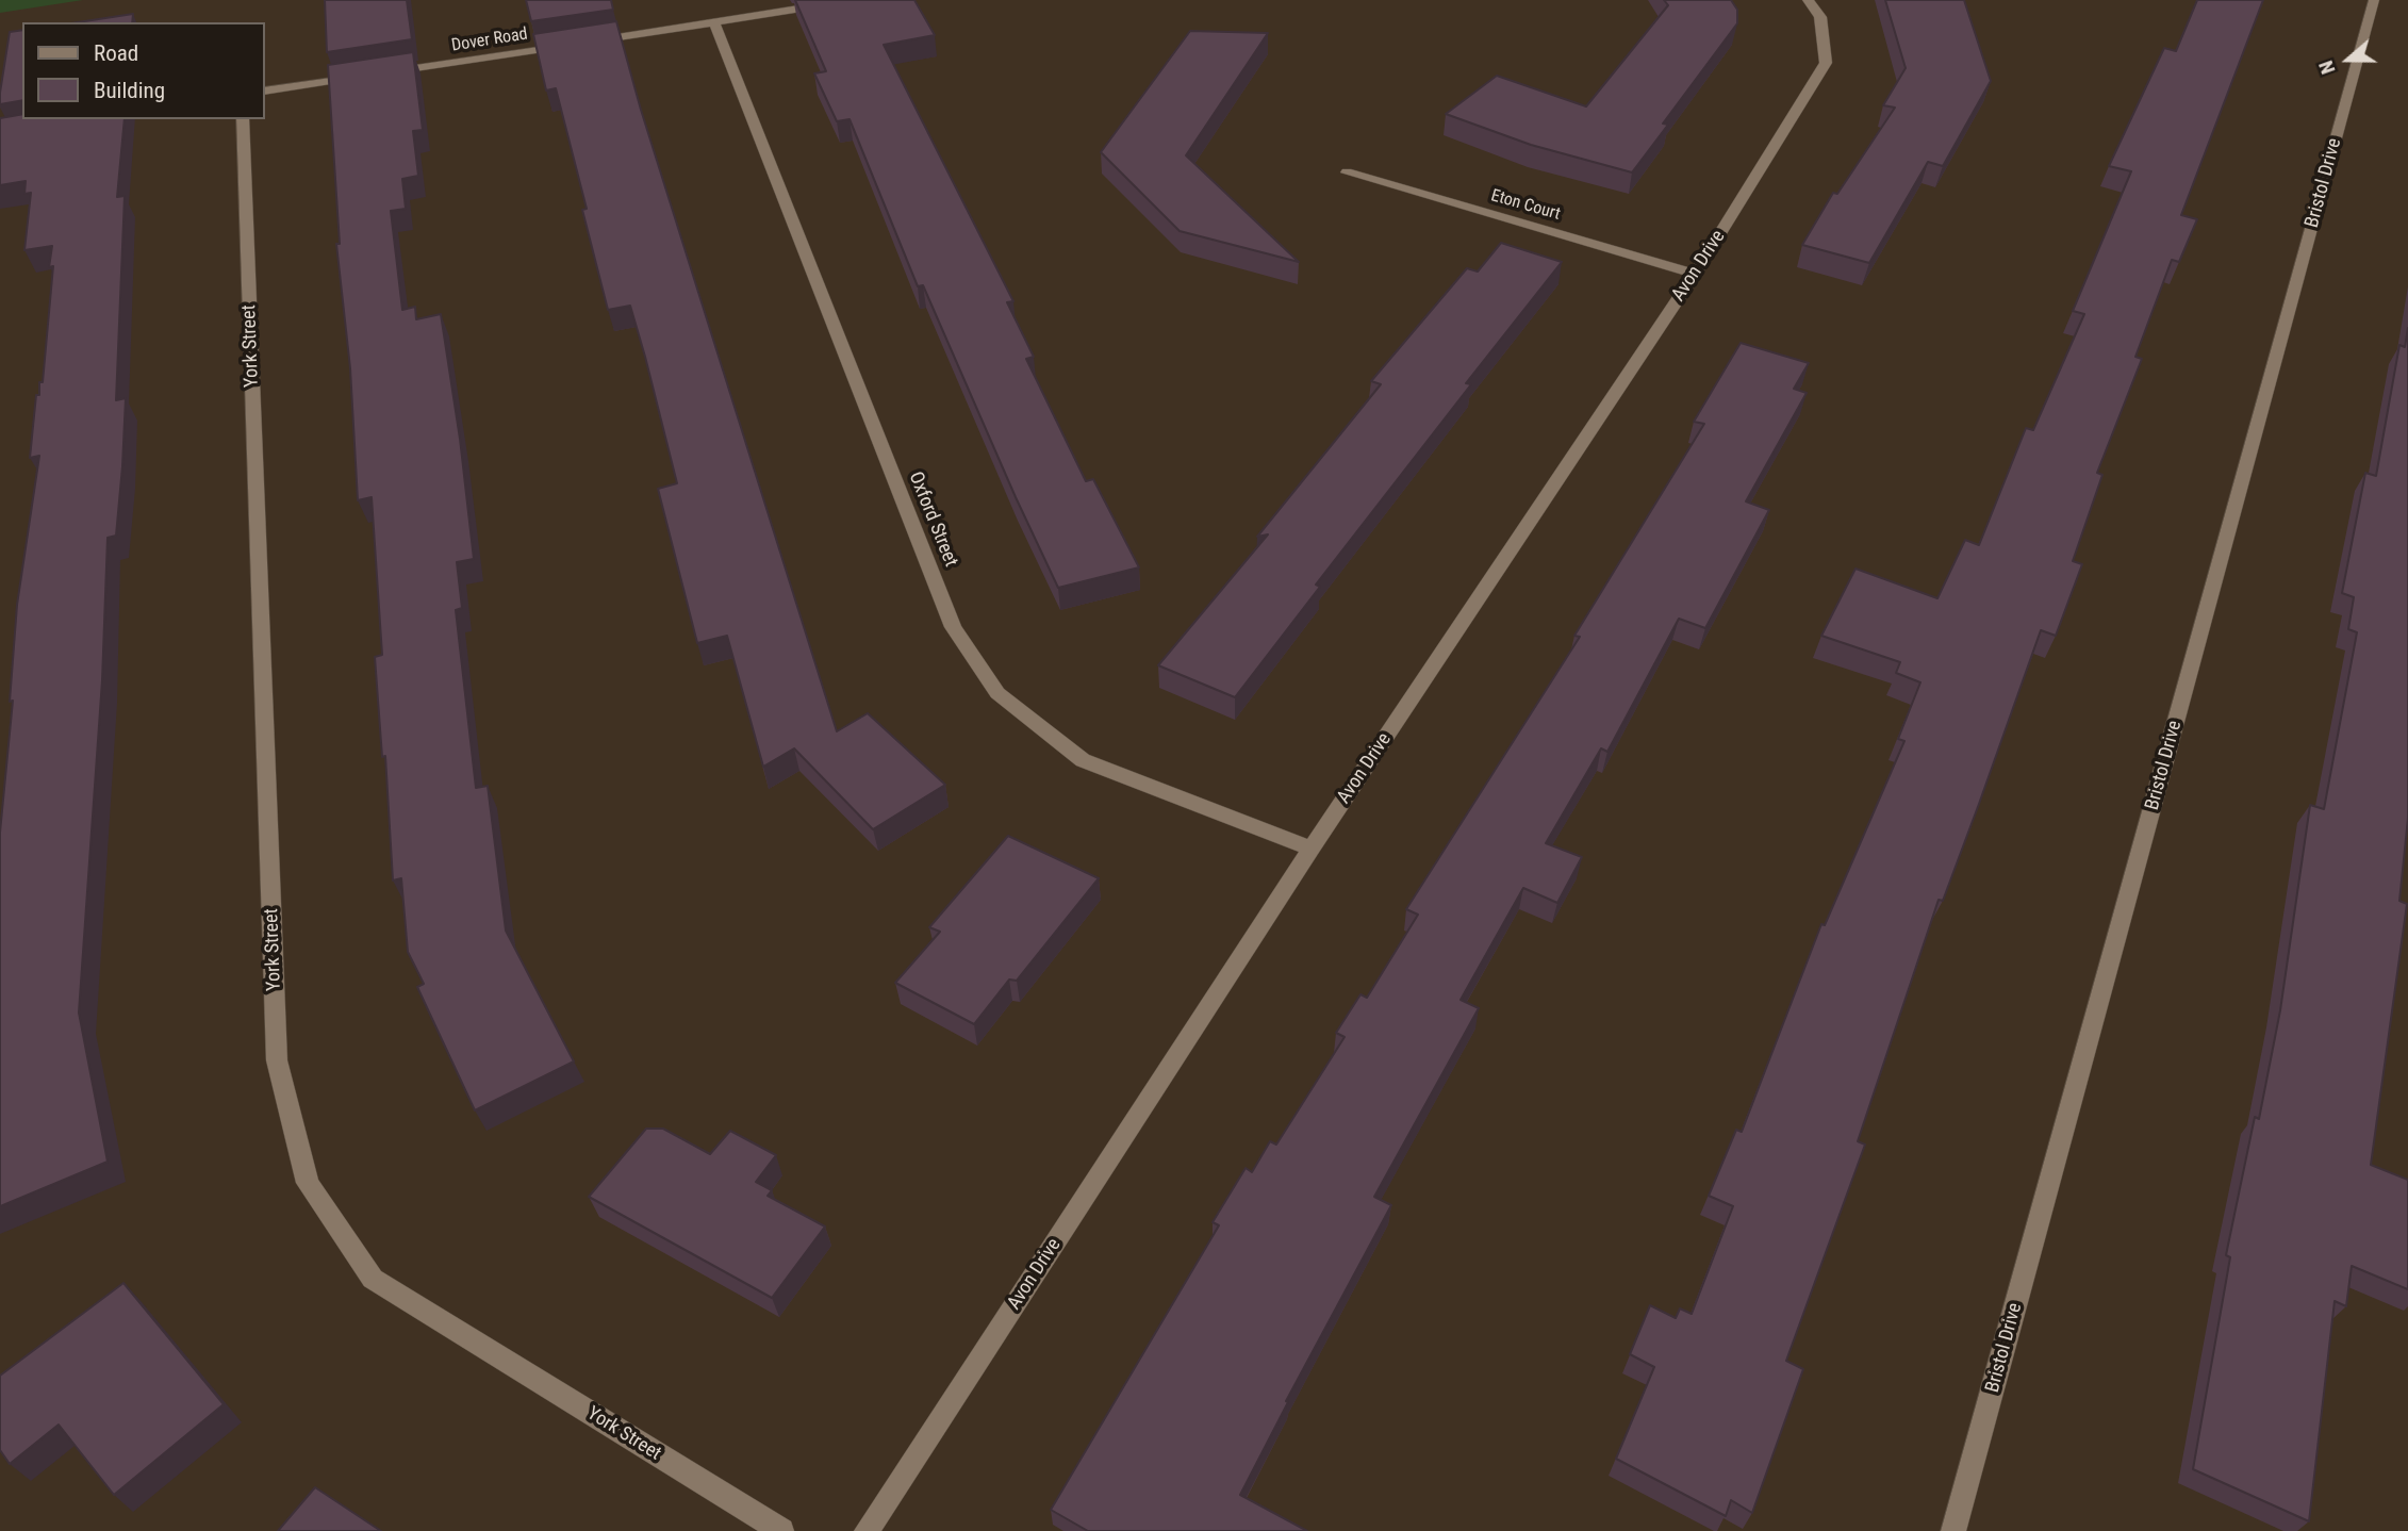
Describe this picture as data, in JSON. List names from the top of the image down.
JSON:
{
  "streets": {
    "street": [
      "Dover Road",
      "Bristol Drive",
      "Eton Court",
      "Avon Drive",
      "York Street",
      "Oxford Street"
    ]
  },
  "crossings": [
    ["Eton Court", "Avon Drive"],
    ["Avon Drive", "Oxford Street"]
  ],
  "legend": ["Road", "Building"],
  "north": "left"
}
